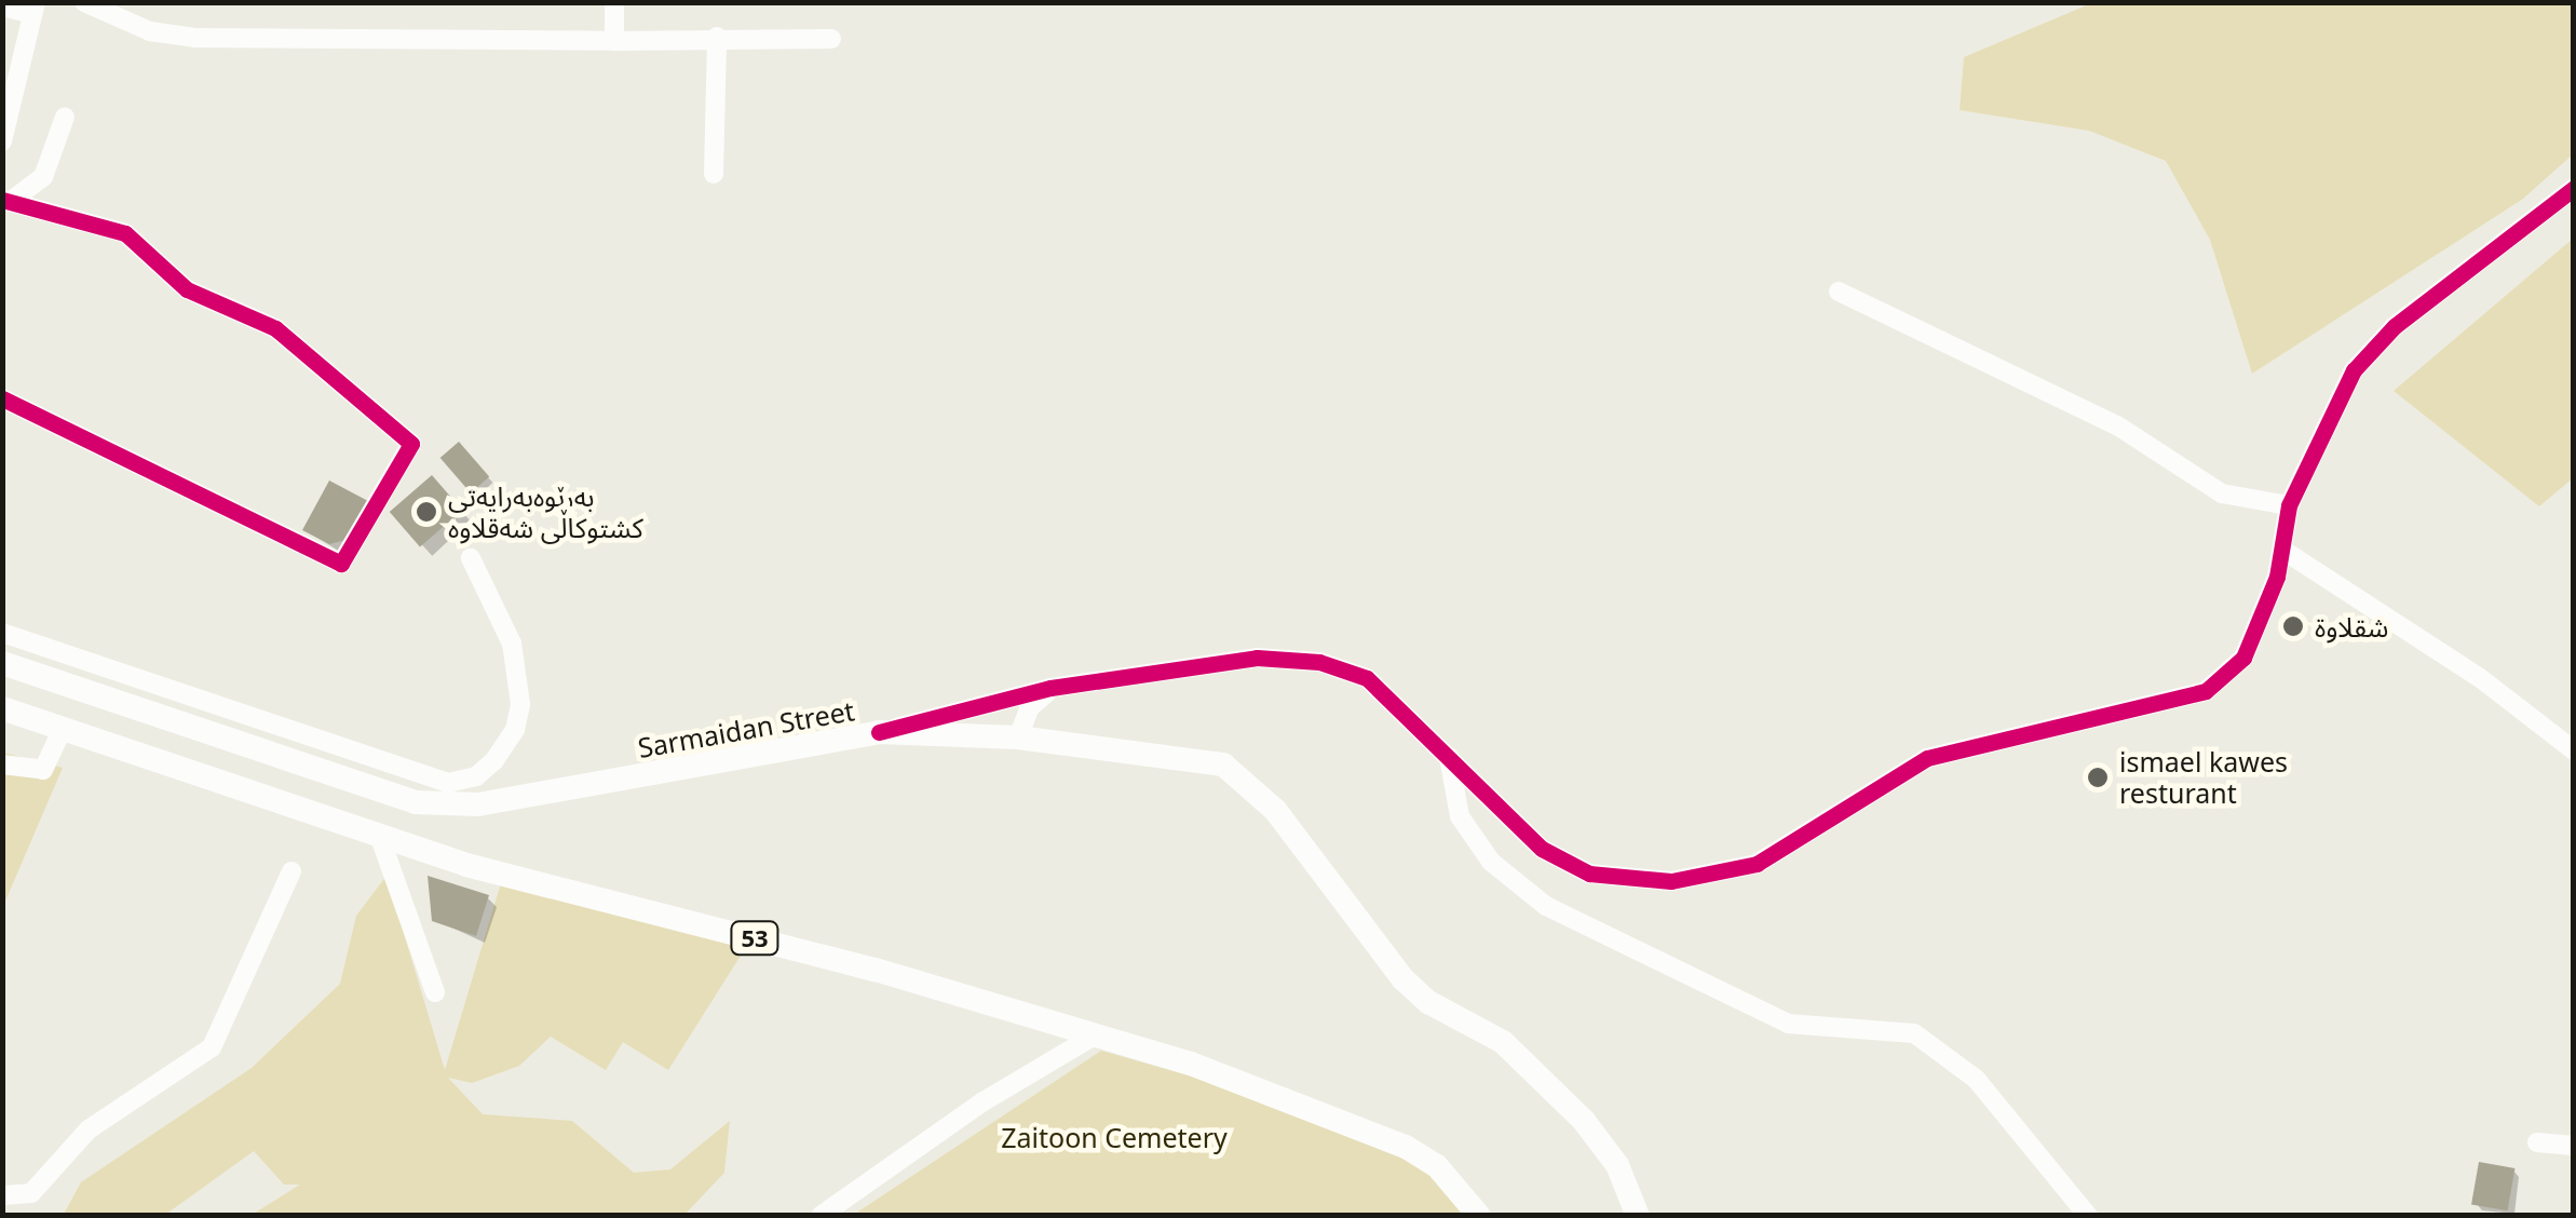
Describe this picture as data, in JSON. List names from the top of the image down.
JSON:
{
  "streets": {
    "main road": ["Sarmaidan Street", "53"]
  },
  "parks": ["Zaitoon Cemetery"],
  "places": ["بەڕێوەبەرایەتی کشتوکاڵی شەقلاوە", "شقلاوة", "ismael kawes resturant"]
}
